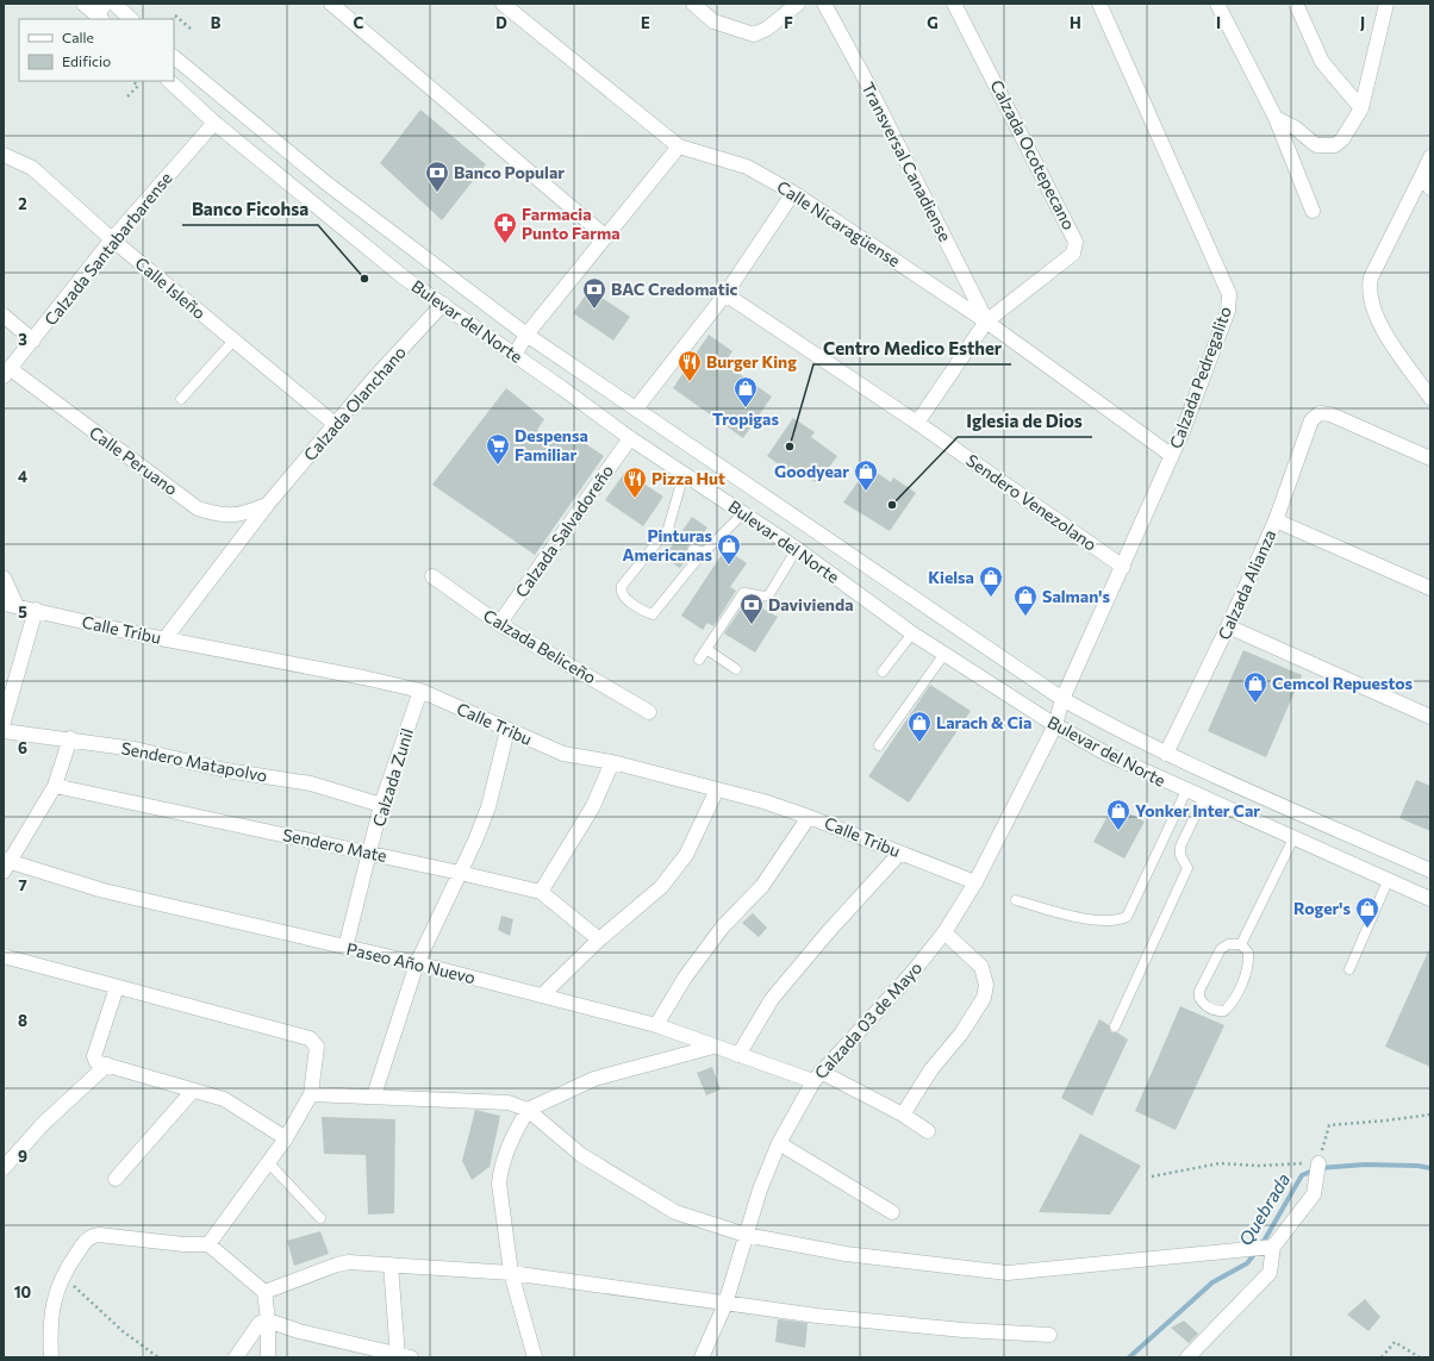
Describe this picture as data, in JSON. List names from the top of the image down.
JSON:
{
  "streets": {
    "street": [
      "Calzada Ocotepecano",
      "Transversal Canadiense",
      "Calle Nicaragüense",
      "Calzada Santabarbarense",
      "Calle Isleño",
      "Bulevar del Norte",
      "Calzada Pedregalito",
      "Calzada Olanchano",
      "Calle Peruano",
      "Sendero Venezolano",
      "Calzada Salvadoreño",
      "Calzada Alianza",
      "Calle Tribu",
      "Calzada Beliceño",
      "Sendero Matapolvo",
      "Calzada Zunil",
      "Sendero Mate",
      "Paseo Año Nuevo",
      "Calzada 03 de Mayo"
    ]
  },
  "crossings": [
    ["Calzada Ocotepecano", "Transversal Canadiense"],
    ["Calzada Ocotepecano", "Calle Nicaragüense"],
    ["Calzada Ocotepecano", "Sendero Venezolano"],
    ["Transversal Canadiense", "Calle Nicaragüense"],
    ["Calle Nicaragüense", "Calzada Pedregalito"],
    ["Calzada Santabarbarense", "Calle Isleño"],
    ["Calzada Santabarbarense", "Bulevar del Norte"],
    ["Calzada Santabarbarense", "Calle Peruano"],
    ["Calle Isleño", "Calzada Olanchano"],
    ["Bulevar del Norte", "Calzada Pedregalito"],
    ["Bulevar del Norte", "Calzada Olanchano"],
    ["Bulevar del Norte", "Calzada Salvadoreño"],
    ["Bulevar del Norte", "Calzada Alianza"],
    ["Bulevar del Norte", "Calzada 03 de Mayo"],
    ["Calzada Pedregalito", "Sendero Venezolano"],
    ["Calzada Pedregalito", "Calzada 03 de Mayo"],
    ["Calzada Olanchano", "Calle Peruano"],
    ["Calzada Olanchano", "Calle Tribu"],
    ["Calzada Salvadoreño", "Calzada Beliceño"],
    ["Calle Tribu", "Calzada Zunil"],
    ["Calle Tribu", "Calzada 03 de Mayo"],
    ["Sendero Matapolvo", "Calzada Zunil"],
    ["Calzada Zunil", "Sendero Mate"],
    ["Calzada Zunil", "Paseo Año Nuevo"],
    ["Paseo Año Nuevo", "Calzada 03 de Mayo"]
  ],
  "water": ["Quebrada"],
  "places": {
    "bank": ["Banco Popular", "BAC Credomatic", "Davivienda"],
    "pharmacy": ["Farmacia Punto Farma"],
    "other": ["Banco Ficohsa", "Centro Medico Esther", "Iglesia de Dios"],
    "restaurant": ["Burger King", "Pizza Hut"],
    "shop": [
      "Tropigas",
      "Goodyear",
      "Pinturas Americanas",
      "Kielsa",
      "Salman's",
      "Cemcol Repuestos",
      "Larach & Cia",
      "Yonker Inter Car",
      "Roger's"
    ],
    "supermarket": ["Despensa Familiar"]
  },
  "legend": ["Calle", "Edificio"],
  "grid": {
    "columns": [
      "B",
      "C",
      "D",
      "E",
      "F",
      "G",
      "H",
      "I",
      "J"
    ],
    "rows": [
      "2",
      "3",
      "4",
      "5",
      "6",
      "7",
      "8",
      "9",
      "10"
    ]
  }
}
